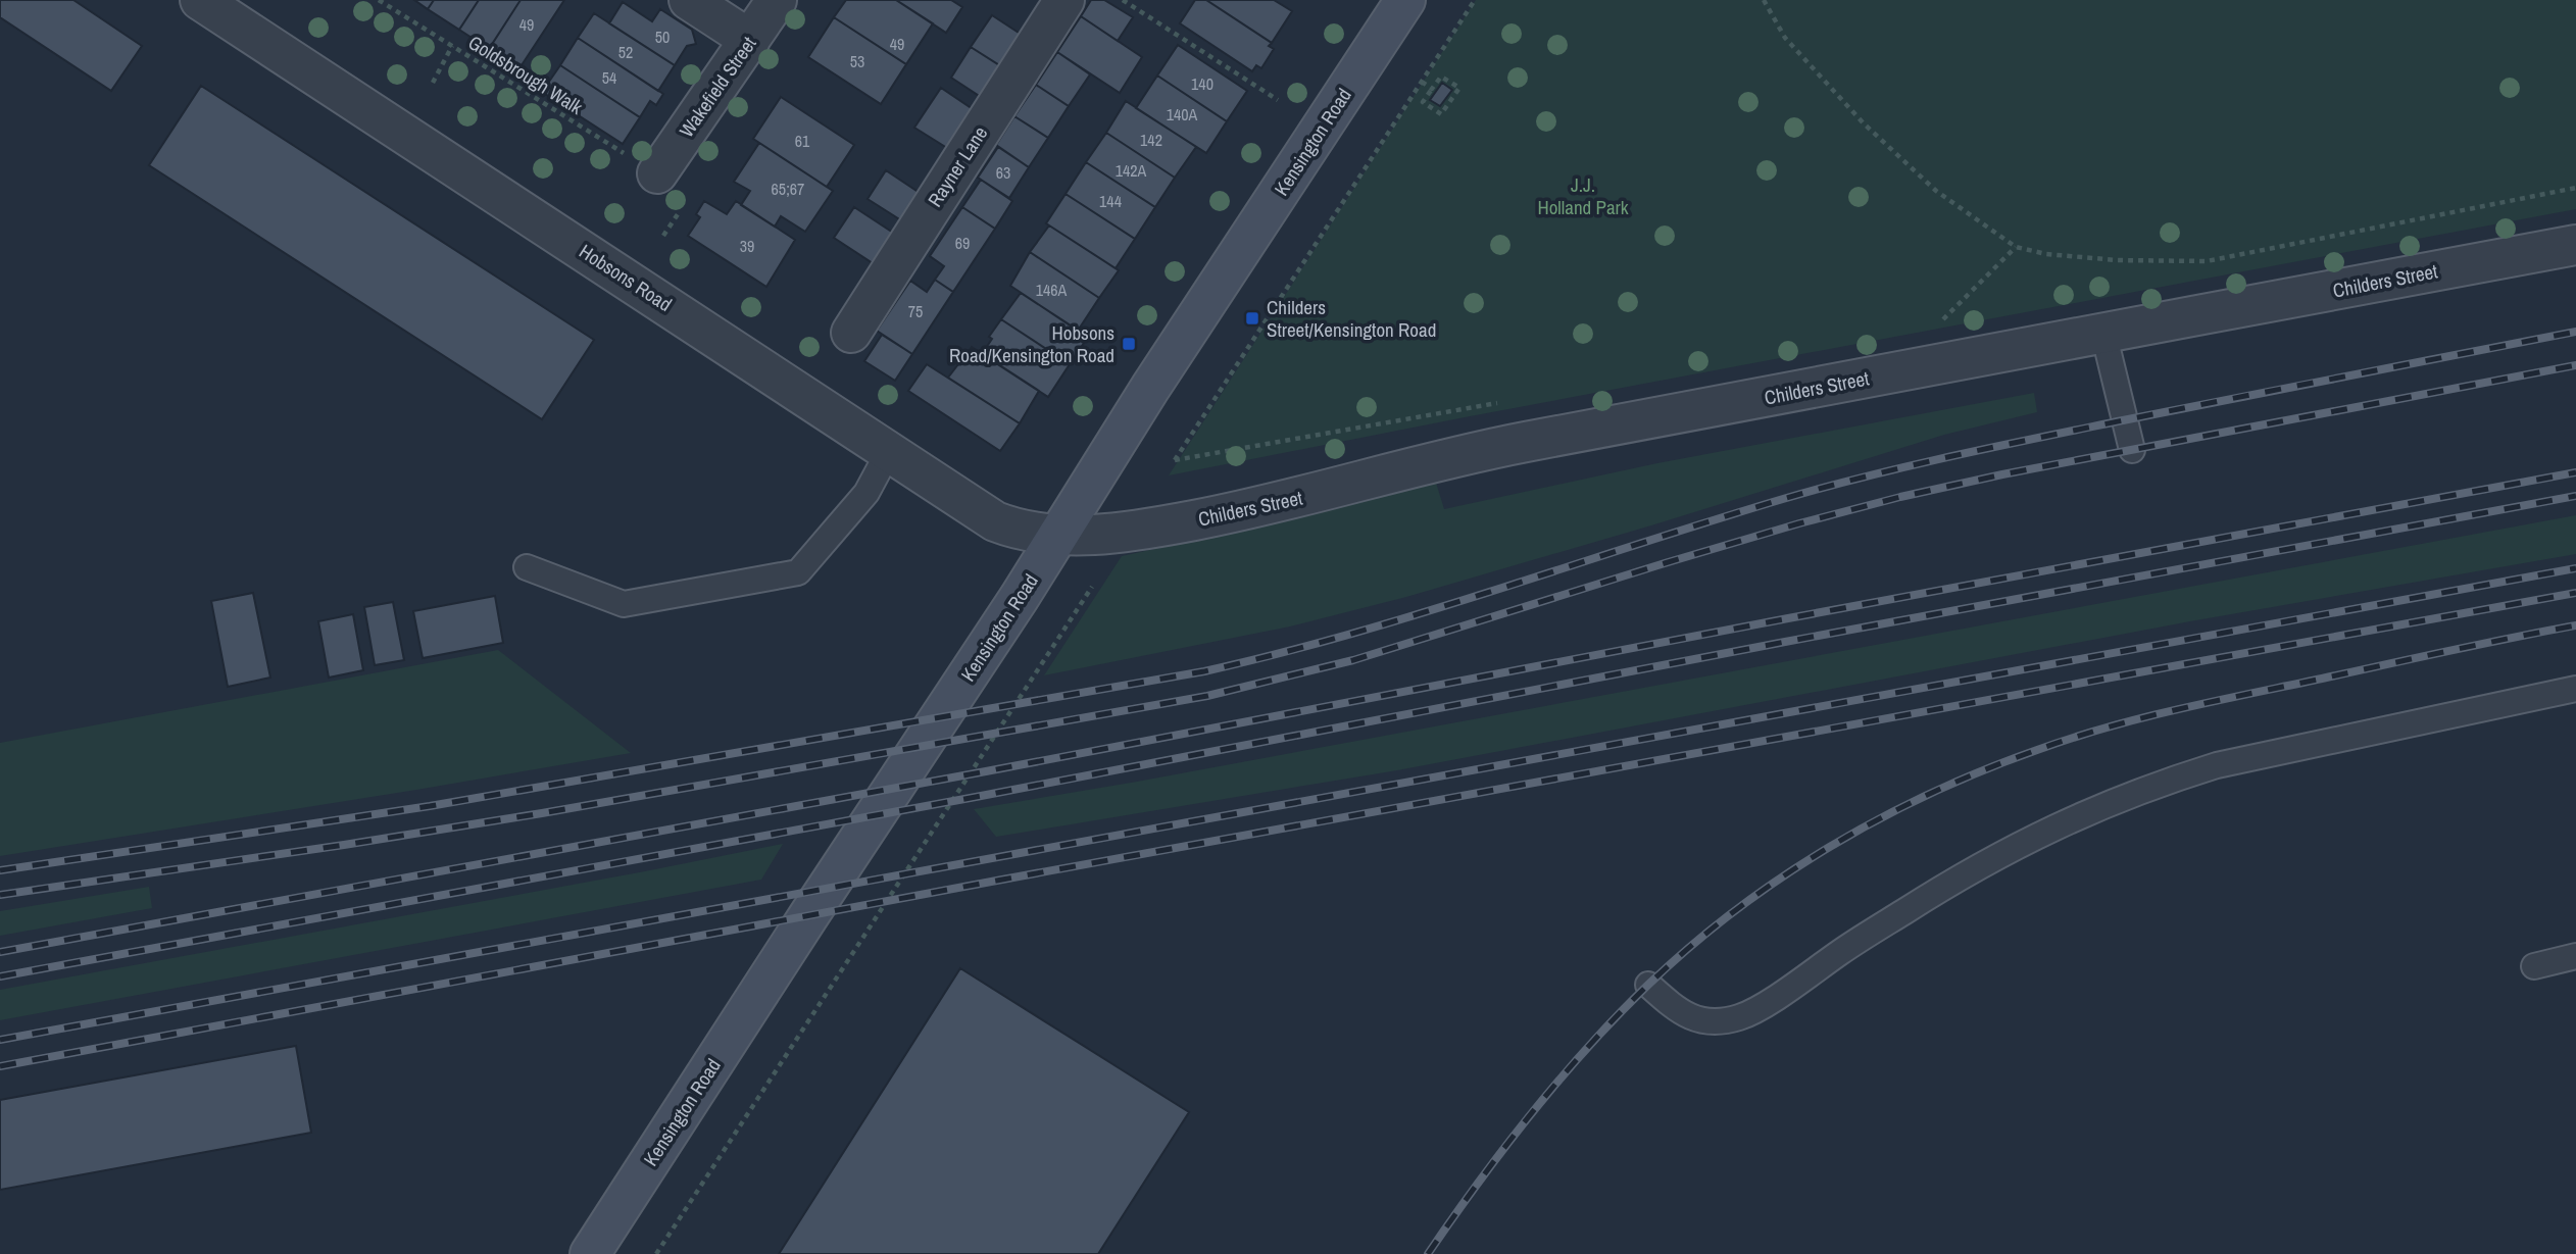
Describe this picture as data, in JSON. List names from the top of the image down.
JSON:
{
  "streets": {
    "street": [
      "Wakefield Street",
      "Kensington Road",
      "Rayner Lane",
      "Hobsons Road",
      "Childers Street"
    ],
    "path": ["Goldsbrough Walk"]
  },
  "crossings": [
    ["Goldsbrough Walk", "Wakefield Street"],
    ["Kensington Road", "Hobsons Road"],
    ["Kensington Road", "Childers Street"],
    ["Hobsons Road", "Childers Street"]
  ],
  "parks": ["J.J. Holland Park"],
  "places": {
    "transit": ["Childers Street/Kensington Road", "Hobsons Road/Kensington Road"]
  },
  "house_numbers": [
    "49",
    "50",
    "49",
    "52",
    "53",
    "54",
    "140",
    "140A",
    "142",
    "61",
    "142A",
    "63",
    "65;67",
    "144",
    "69",
    "39",
    "146A",
    "75"
  ]
}
